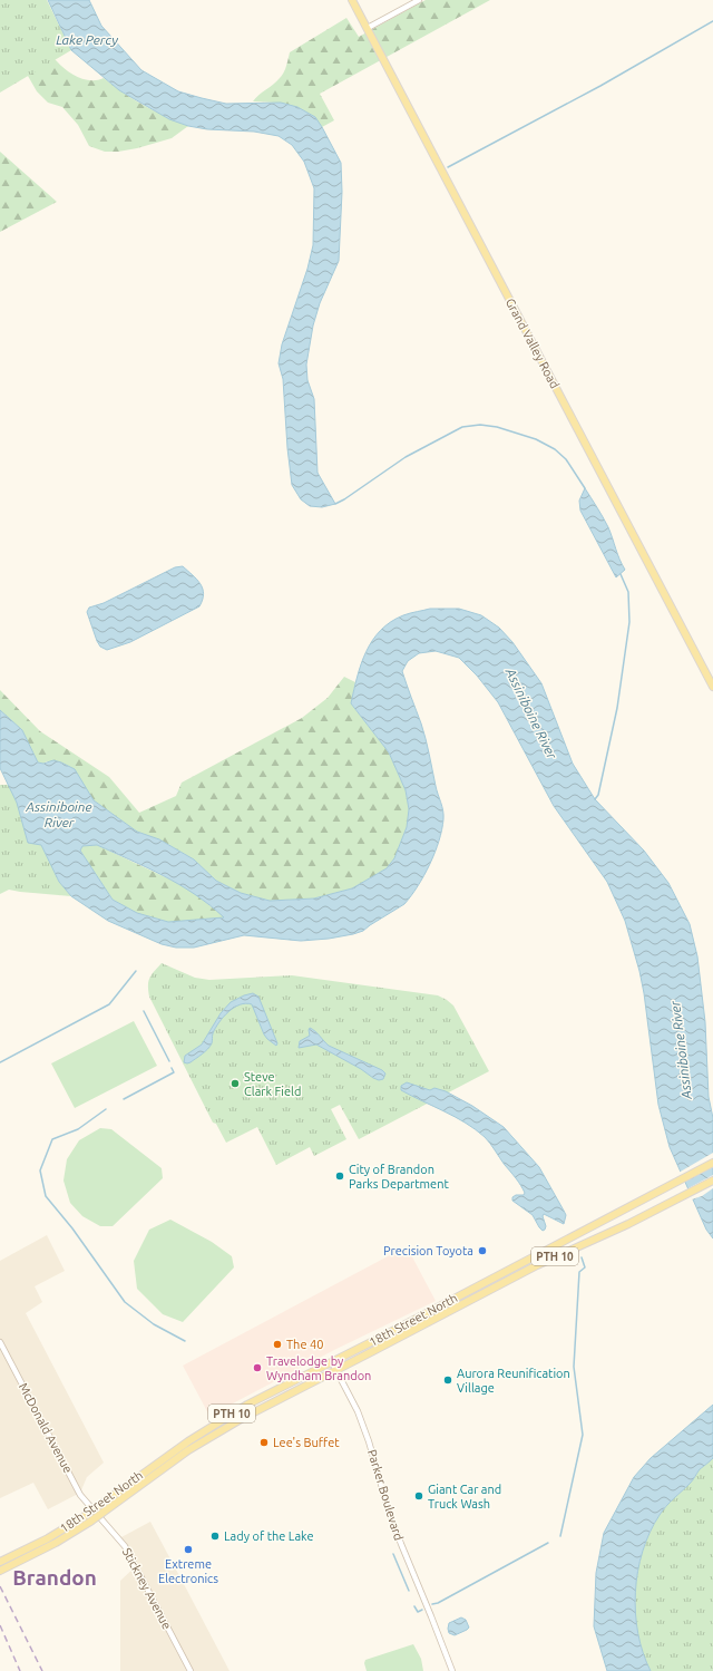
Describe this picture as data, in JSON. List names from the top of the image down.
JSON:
{
  "streets": {
    "main road": ["Grand Valley Road", "PTH 10", "18th Street North"],
    "street": ["McDonald Avenue", "Parker Boulevard", "Stickney Avenue"]
  },
  "crossings": [
    ["18th Street North", "McDonald Avenue"],
    ["18th Street North", "Parker Boulevard"],
    ["18th Street North", "Stickney Avenue"],
    ["McDonald Avenue", "Stickney Avenue"]
  ],
  "districts": ["Brandon"],
  "water": ["Lake Percy", "Assiniboine River"],
  "places": [
    "Steve Clark Field",
    "City of Brandon Parks Department",
    "Precision Toyota",
    "The 40",
    "Travelodge by Wyndham Brandon",
    "Aurora Reunification Village",
    "Lee's Buffet",
    "Giant Car and Truck Wash",
    "Lady of the Lake",
    "Extreme Electronics"
  ]
}
